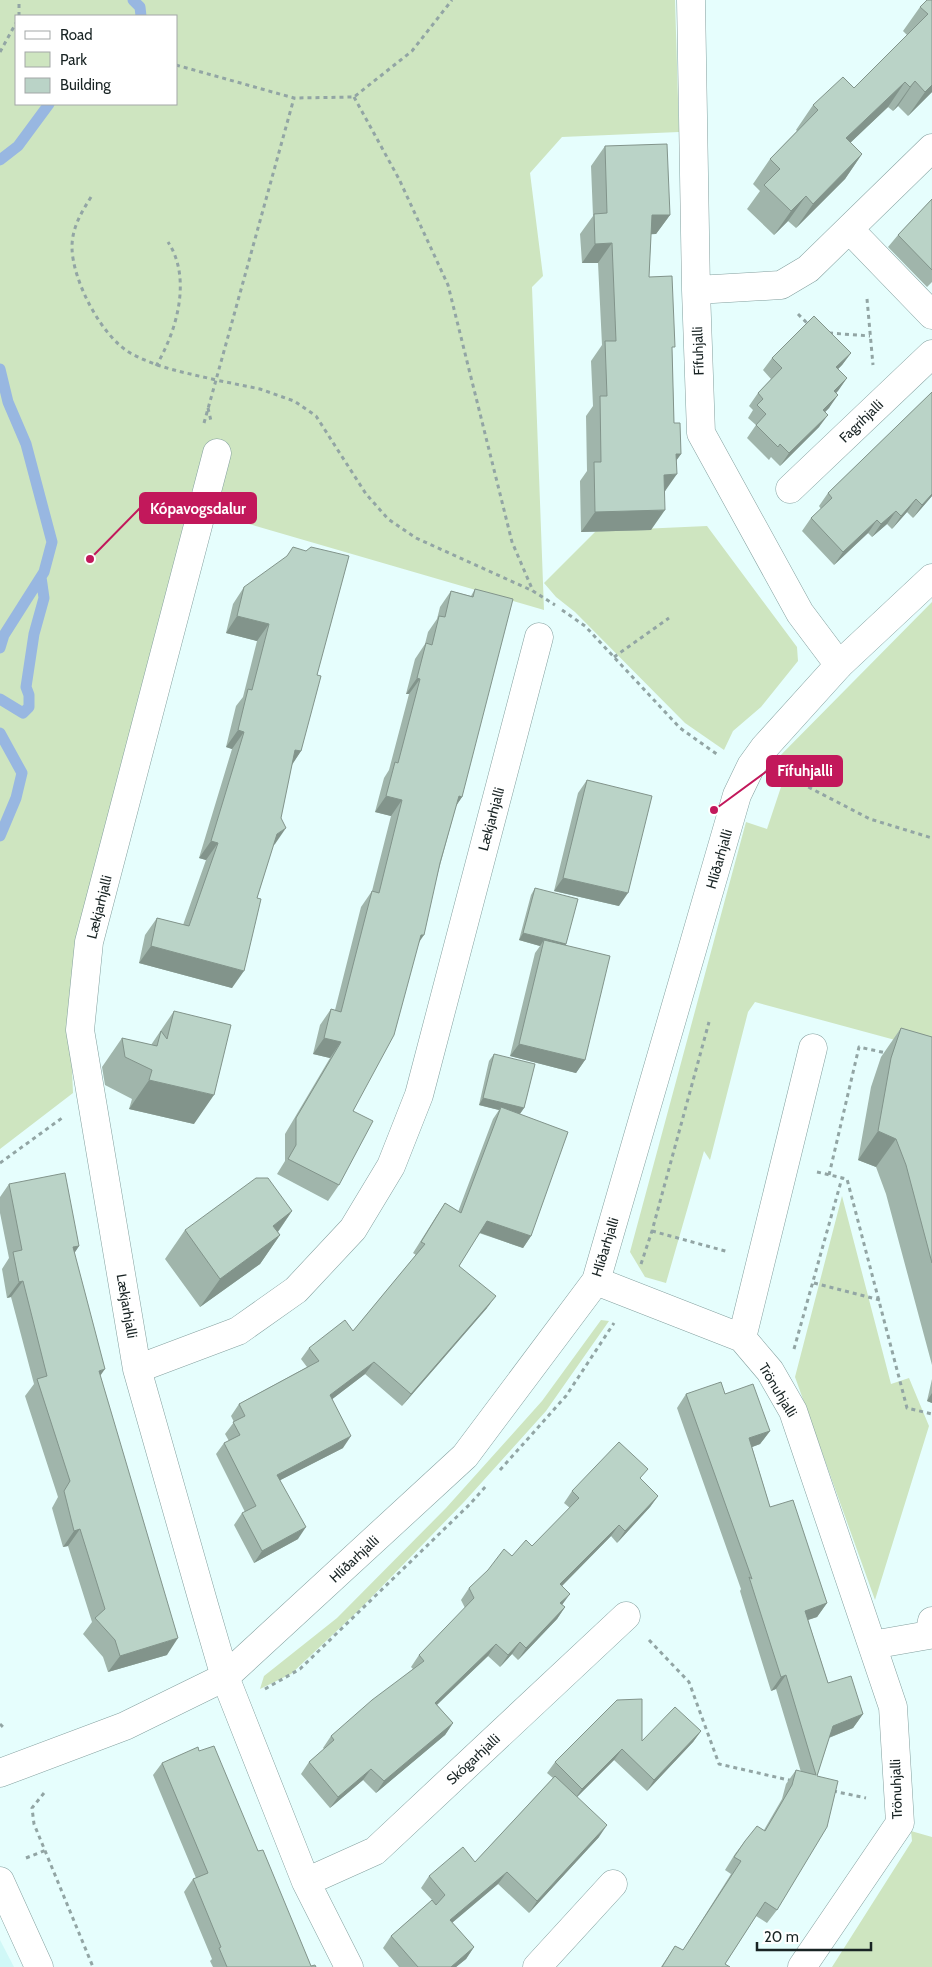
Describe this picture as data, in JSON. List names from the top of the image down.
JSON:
{
  "streets": {
    "street": [
      "Fífuhjalli",
      "Fagrihjalli",
      "Lækjarhjalli",
      "Hlíðarhjalli",
      "Trönuhjalli",
      "Skógarhjalli"
    ]
  },
  "crossings": [
    ["Fífuhjalli", "Hlíðarhjalli"],
    ["Lækjarhjalli", "Hlíðarhjalli"],
    ["Hlíðarhjalli", "Trönuhjalli"]
  ],
  "places": ["Kópavogsdalur", "Fífuhjalli"],
  "legend": ["Road", "Park", "Building"],
  "scale_bar": "20 m"
}
